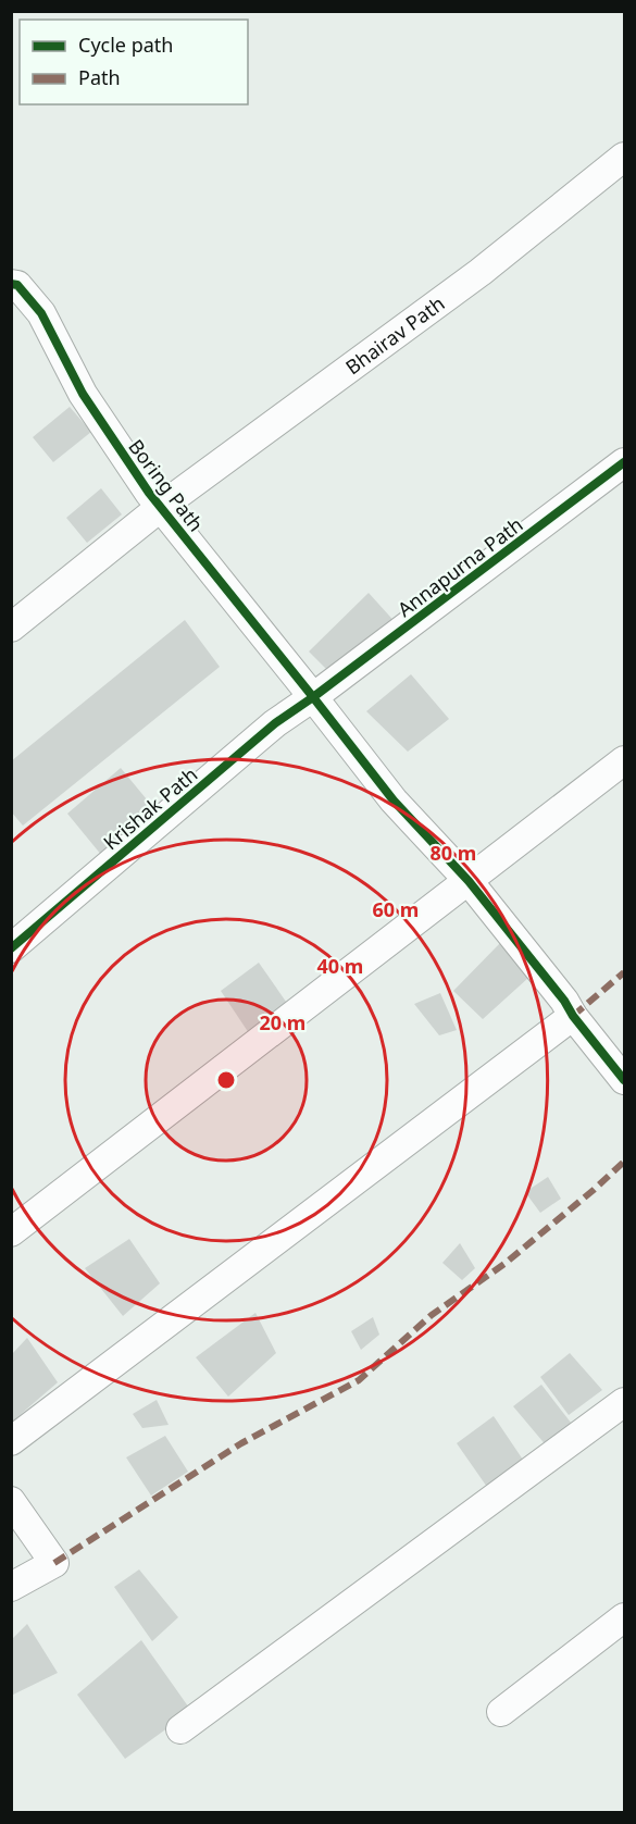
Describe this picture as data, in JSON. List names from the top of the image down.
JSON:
{
  "streets": {
    "street": [
      "Bhairav Path",
      "Boring Path",
      "Annapurna Path",
      "Krishak Path"
    ]
  },
  "crossings": [
    ["Bhairav Path", "Boring Path"],
    ["Boring Path", "Annapurna Path"],
    ["Boring Path", "Krishak Path"],
    ["Annapurna Path", "Krishak Path"]
  ],
  "legend": ["Cycle path", "Path"],
  "rings": [
    "80 m",
    "60 m",
    "40 m",
    "20 m"
  ]
}
